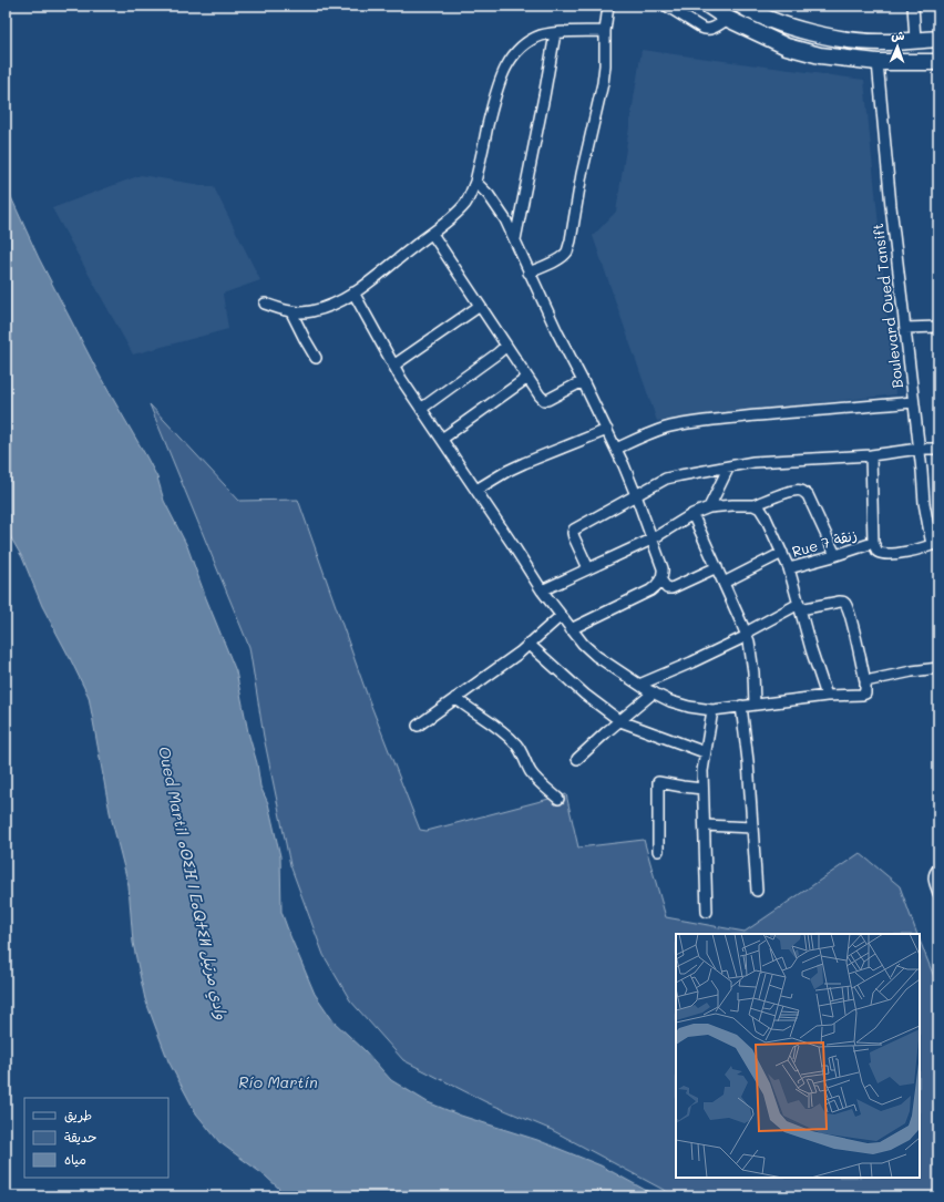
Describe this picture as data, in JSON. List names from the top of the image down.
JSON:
{
  "streets": {
    "street": ["Boulevard Oued Tansift", "Rue 7 زنقة"]
  },
  "crossings": [
    ["Boulevard Oued Tansift", "Rue 7 زنقة"]
  ],
  "water": ["Oued Martil ⴰⵙⵉⴼ ⵏ ⵎⴰⵕⵜⵉⵍ وادي مرتيل", "Río Martín"],
  "legend": ["طريق", "حديقة", "مياه"],
  "north": "top"
}
